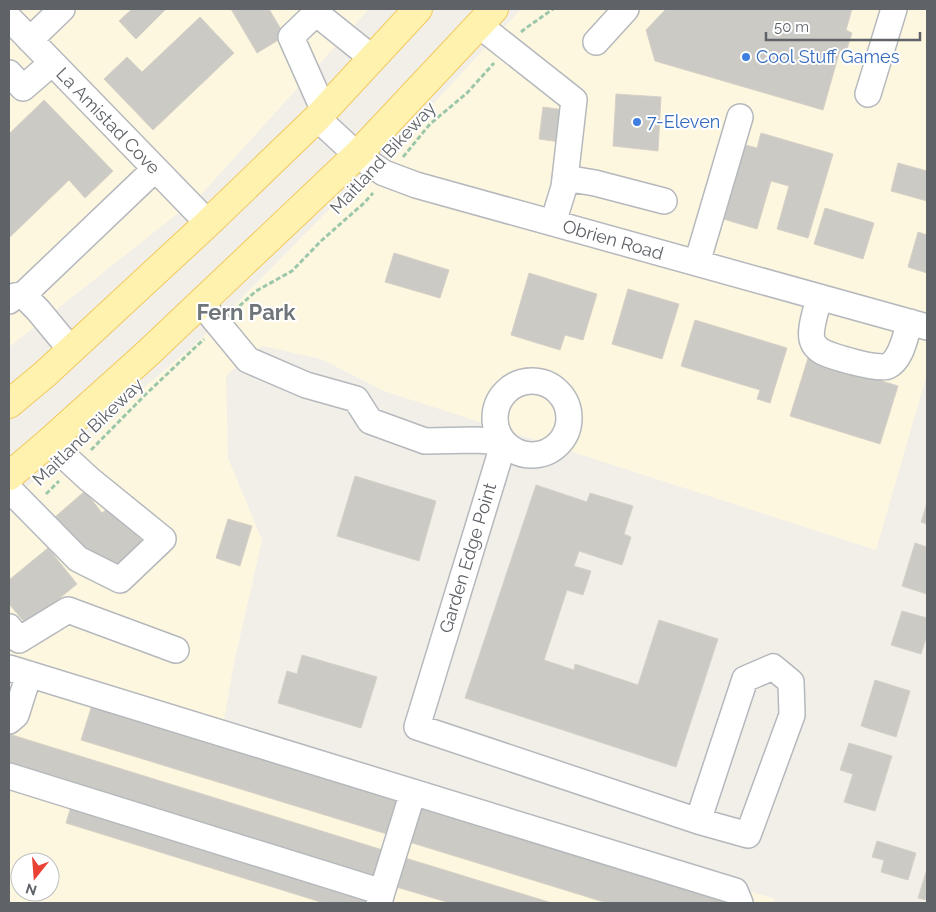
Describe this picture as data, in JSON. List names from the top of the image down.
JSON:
{
  "streets": {
    "street": ["La Amistad Cove", "Obrien Road", "Garden Edge Point"],
    "path": ["Maitland Bikeway"]
  },
  "crossings": [
    ["Maitland Bikeway", "Obrien Road"],
    ["Maitland Bikeway", "Garden Edge Point"]
  ],
  "districts": ["Fern Park"],
  "places": ["Cool Stuff Games", "7-Eleven"],
  "scale_bar": "50 m",
  "north": "bottom"
}
